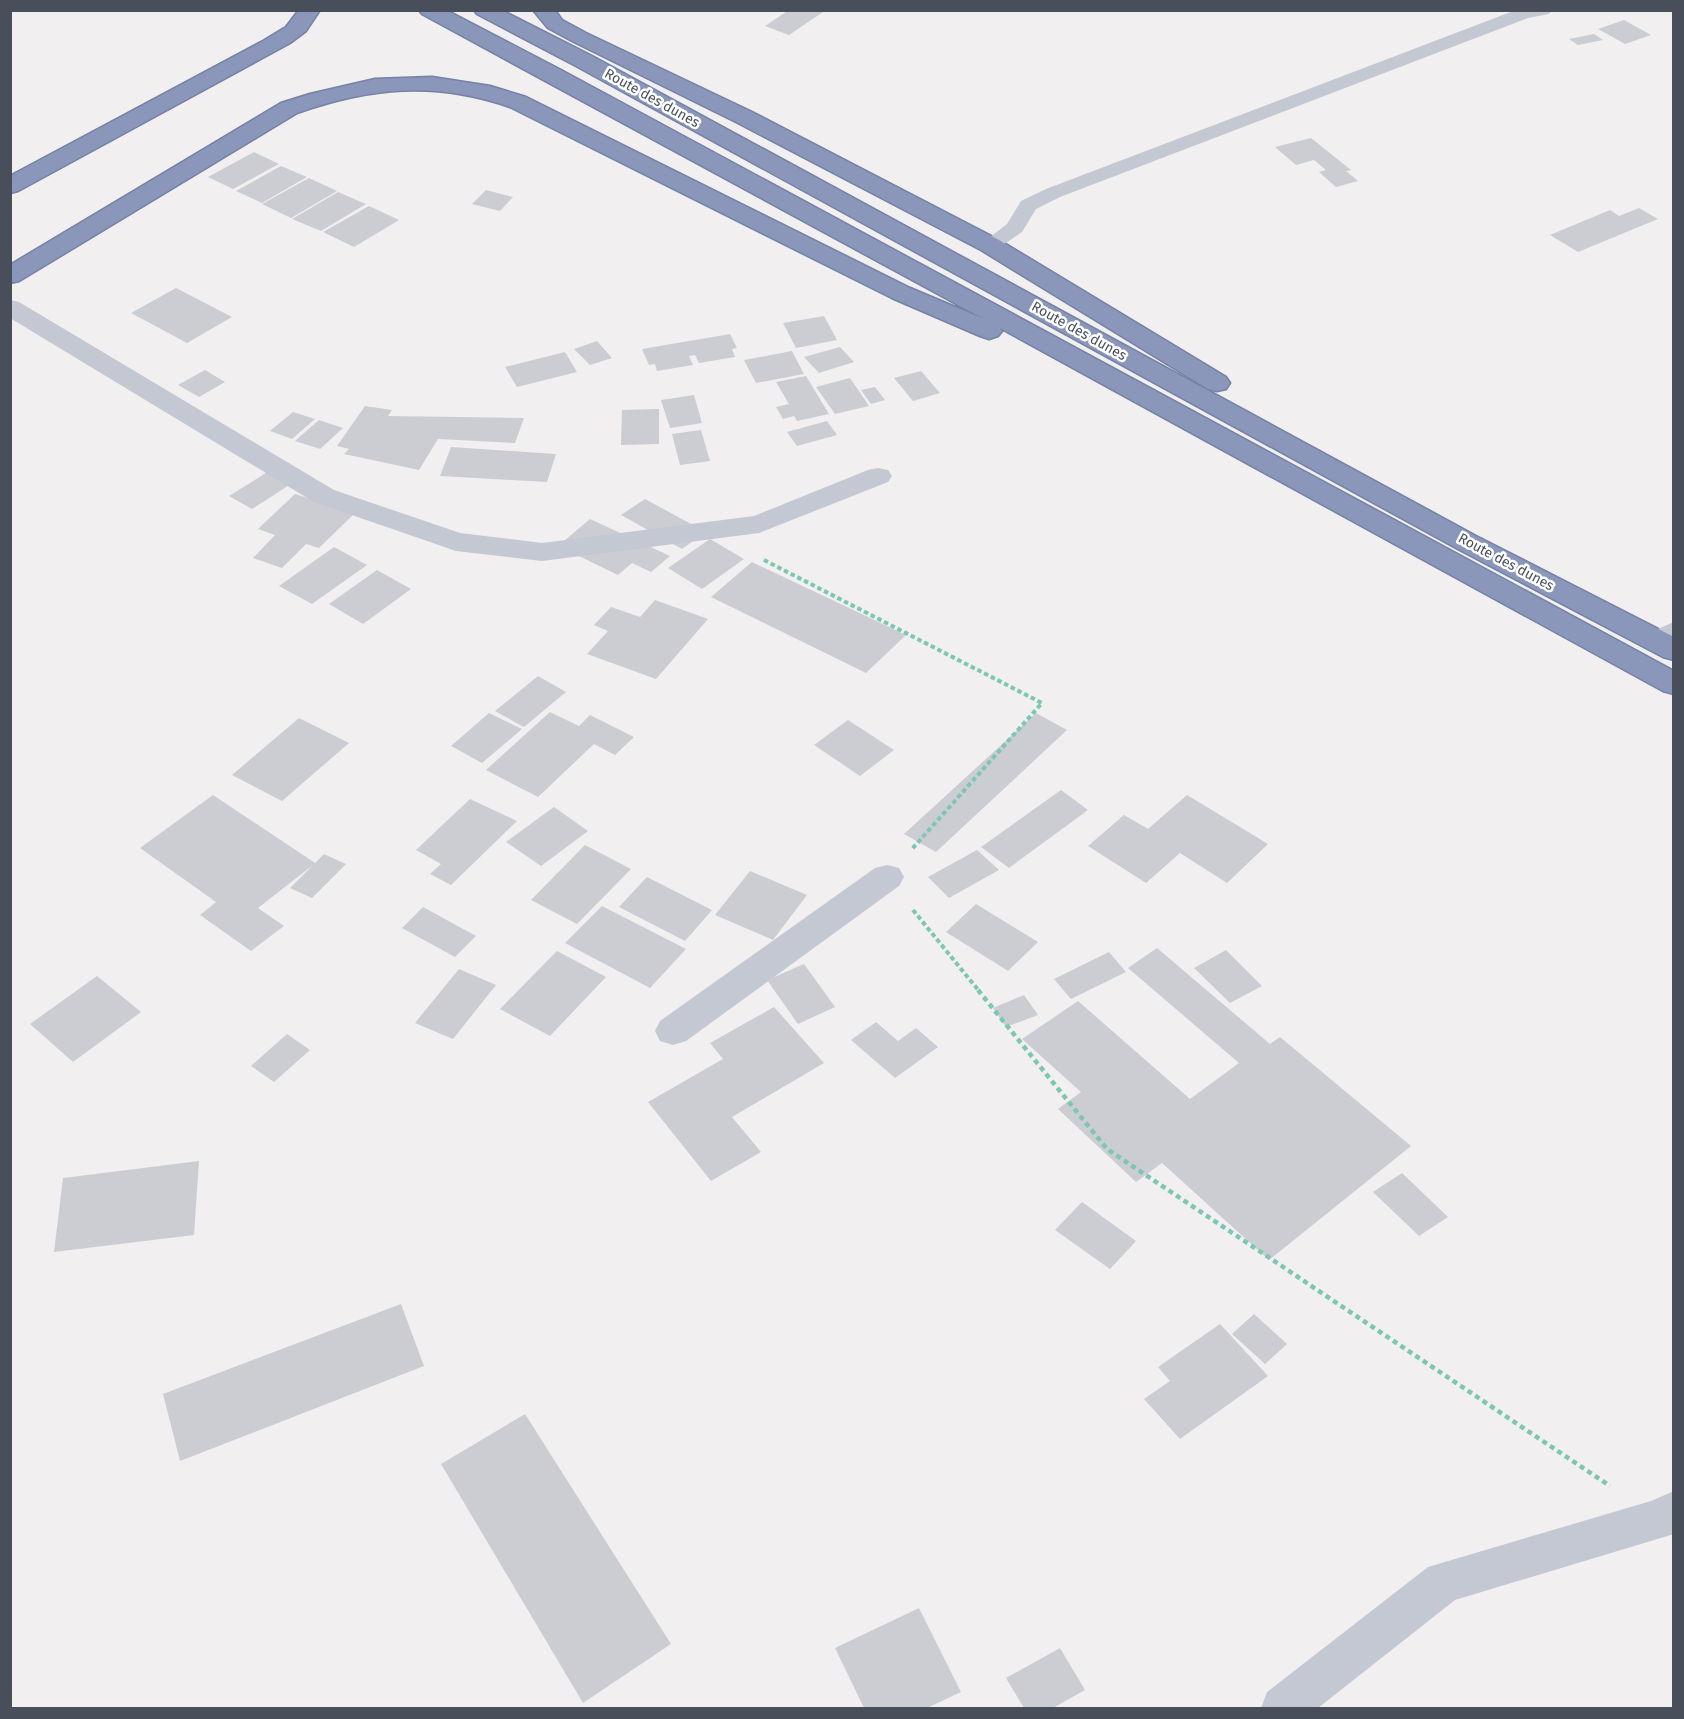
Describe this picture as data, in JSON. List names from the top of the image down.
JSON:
{
  "streets": {
    "highway": ["Route des dunes"]
  }
}
